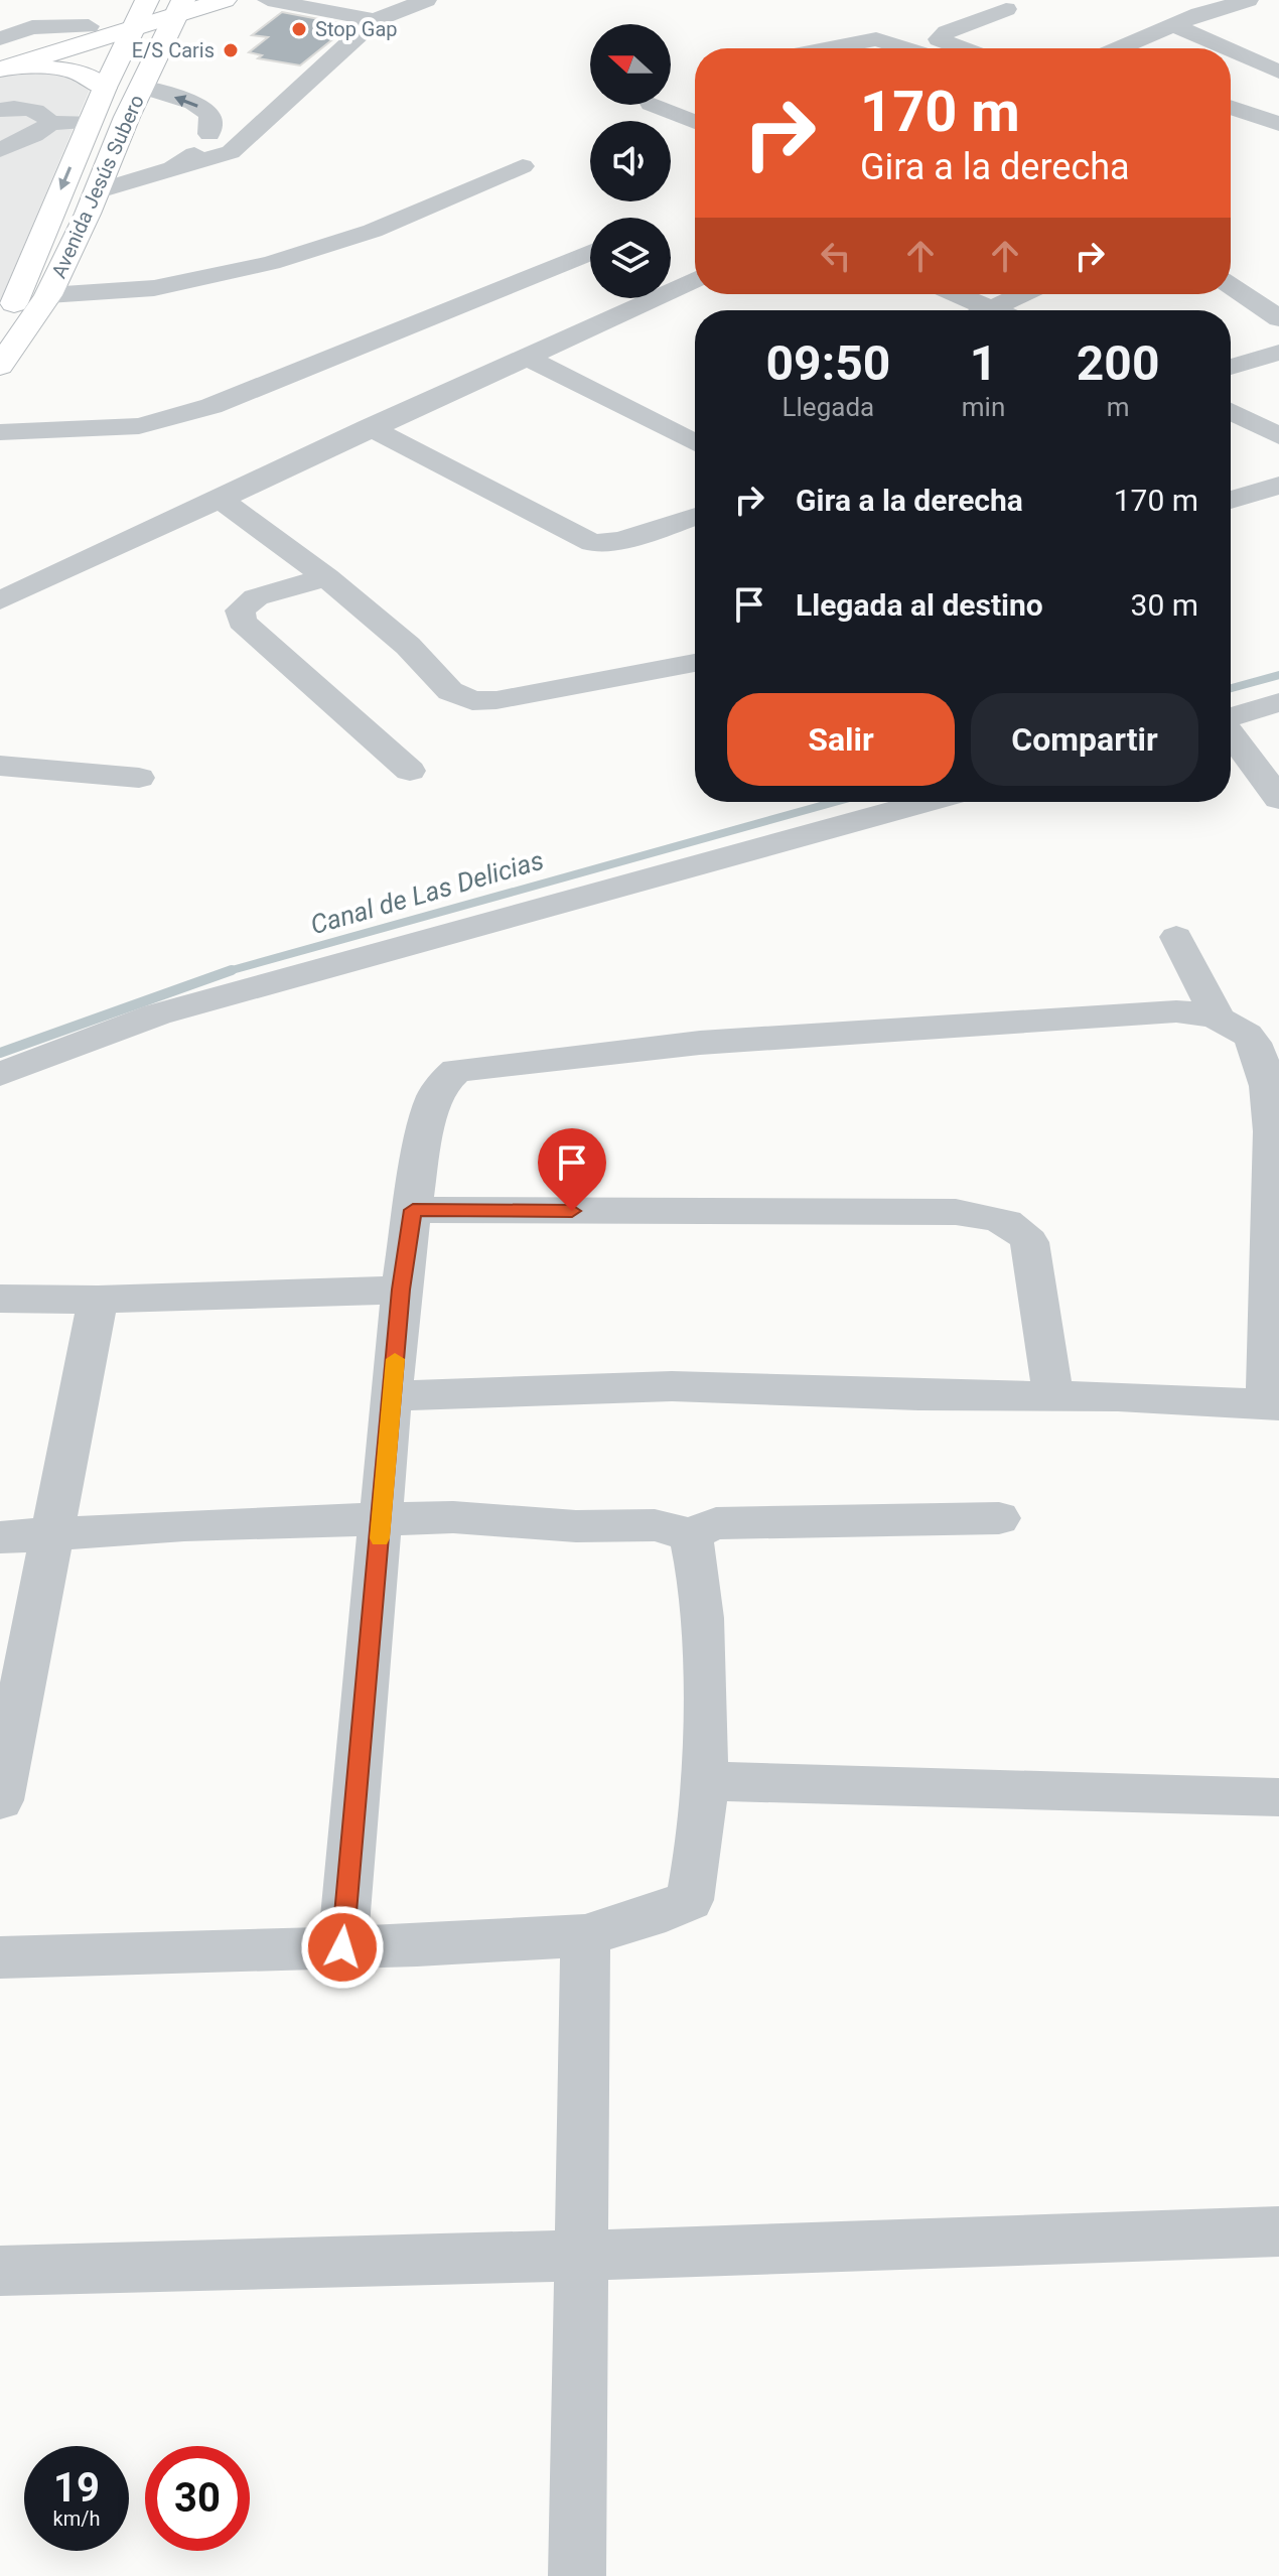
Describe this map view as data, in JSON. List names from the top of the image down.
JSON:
{
  "streets": {
    "main road": ["Avenida Jesús Subero"]
  },
  "water": ["Canal de Las Delicias"],
  "places": ["Stop Gap", "E/S Caris"],
  "north": "left",
  "page": {
    "turn": ["170 m", "Gira a la derecha"],
    "eta": [
      "09:50",
      "Llegada",
      "1",
      "min",
      "200",
      "m"
    ],
    "list": [
      {
        "name": "Gira a la derecha",
        "value": "170 m"
      },
      {
        "name": "Llegada al destino",
        "value": "30 m"
      }
    ],
    "buttons": ["Salir", "Compartir"],
    "speed": "19 km/h",
    "limit": "30"
  }
}
